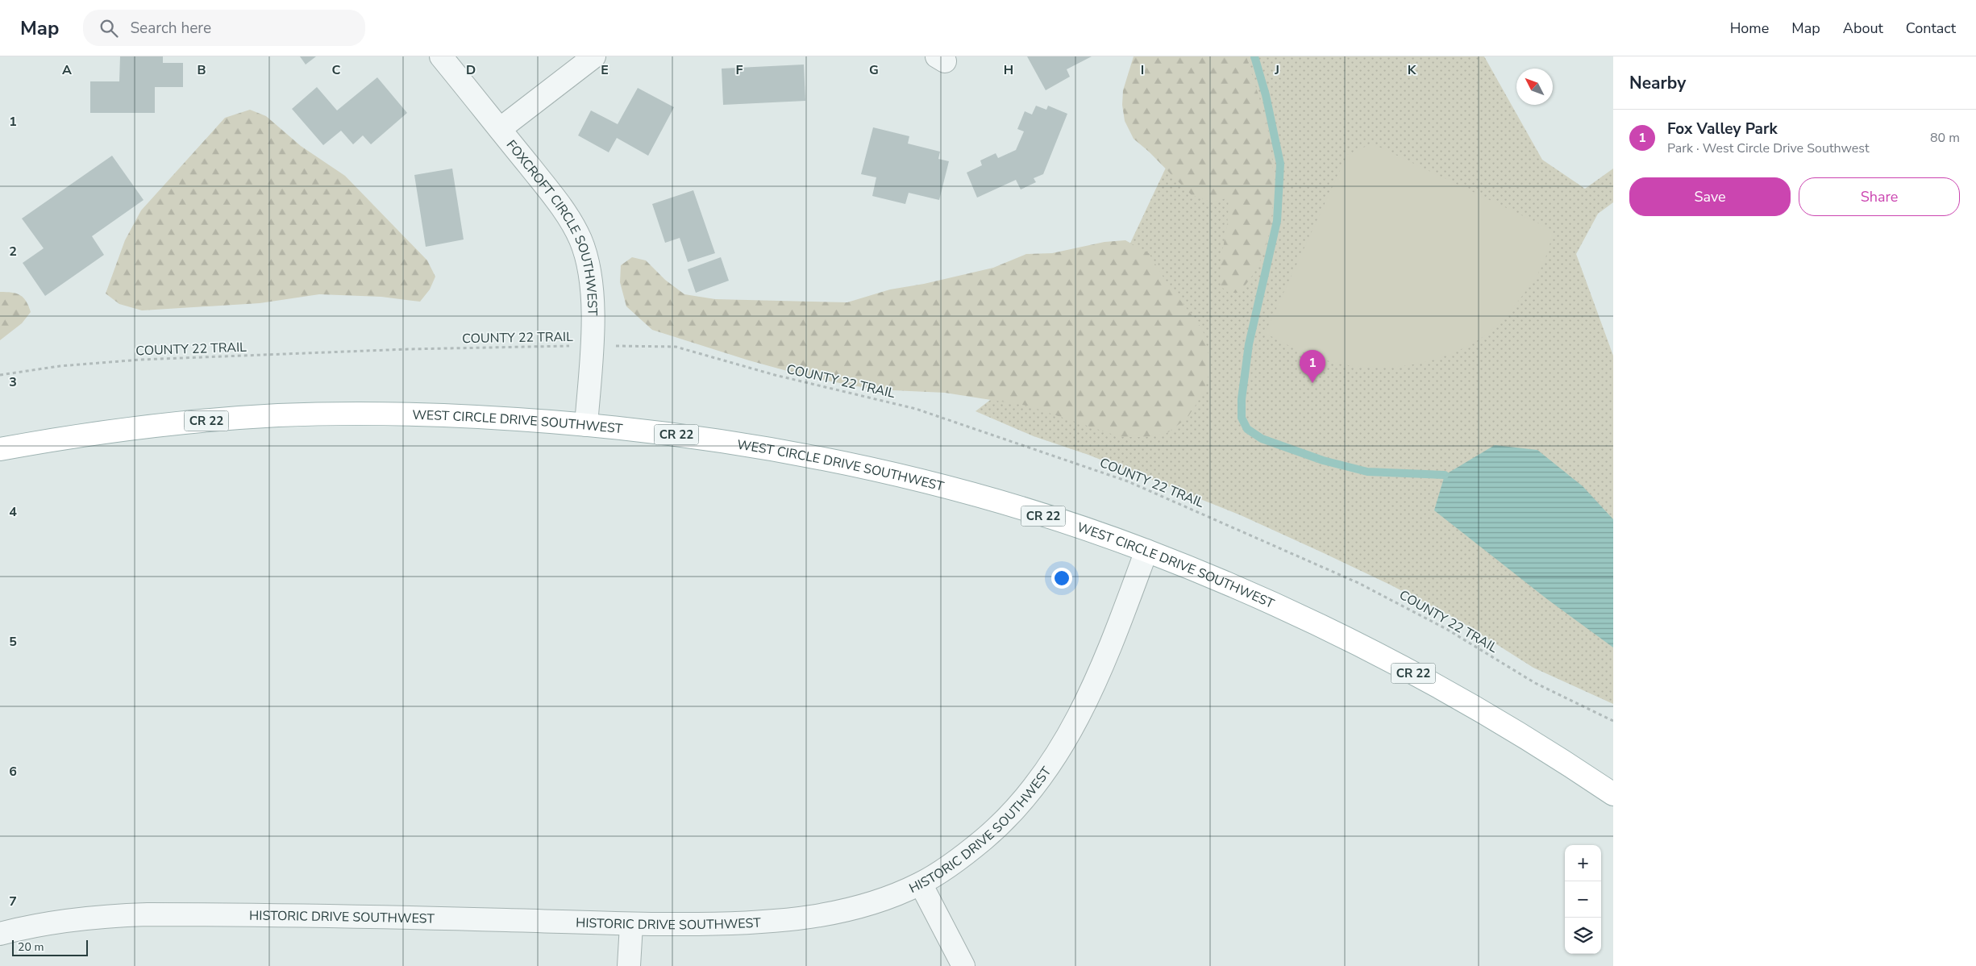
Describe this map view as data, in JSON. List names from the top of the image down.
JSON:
{
  "streets": {
    "main road": ["CR 22", "WEST CIRCLE DRIVE SOUTHWEST"],
    "street": ["FOXCROFT CIRCLE SOUTHWEST", "HISTORIC DRIVE SOUTHWEST"],
    "path": ["COUNTY 22 TRAIL"]
  },
  "crossings": [
    ["FOXCROFT CIRCLE SOUTHWEST", "COUNTY 22 TRAIL"],
    ["FOXCROFT CIRCLE SOUTHWEST", "WEST CIRCLE DRIVE SOUTHWEST"],
    ["WEST CIRCLE DRIVE SOUTHWEST", "HISTORIC DRIVE SOUTHWEST"]
  ],
  "scale_bar": "20 m",
  "north": "top left",
  "page": {
    "header": "Map",
    "search": "Search here",
    "nav": [
      "Home",
      "Map",
      "About",
      "Contact"
    ],
    "heading": "Nearby",
    "list": [
      {
        "mark": "1",
        "name": "Fox Valley Park",
        "note": "Park · West Circle Drive Southwest",
        "value": "80 m"
      }
    ],
    "buttons": ["Save", "Share"],
    "pins": "1",
    "map_buttons": ["+", "−"],
    "scale": "20 m"
  },
  "grid": {
    "columns": [
      "A",
      "B",
      "C",
      "D",
      "E",
      "F",
      "G",
      "H",
      "I",
      "J",
      "K"
    ],
    "rows": [
      "1",
      "2",
      "3",
      "4",
      "5",
      "6",
      "7"
    ]
  }
}
